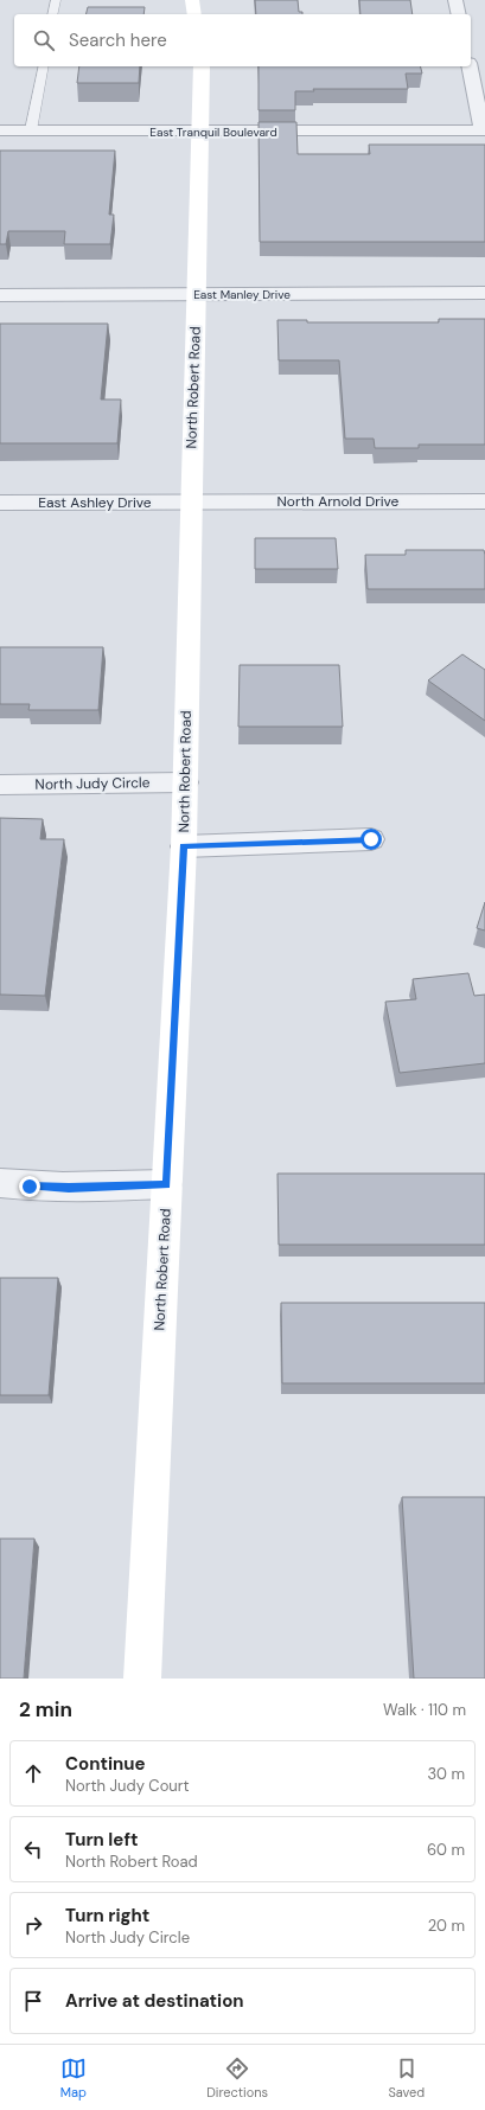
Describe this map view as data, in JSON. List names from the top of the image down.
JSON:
{
  "streets": {
    "main road": ["North Robert Road"],
    "street": [
      "East Tranquil Boulevard",
      "East Manley Drive",
      "North Arnold Drive",
      "East Ashley Drive",
      "North Judy Circle"
    ]
  },
  "crossings": [
    ["East Tranquil Boulevard", "North Robert Road"],
    ["East Manley Drive", "North Robert Road"],
    ["North Robert Road", "North Arnold Drive"],
    ["North Robert Road", "East Ashley Drive"],
    ["North Robert Road", "North Judy Circle"],
    ["North Arnold Drive", "East Ashley Drive"]
  ],
  "page": {
    "search": "Search here",
    "heading": ["2 min", "Walk · 110 m"],
    "list": [
      ["Continue", "North Judy Court", "30 m"],
      ["Turn left", "North Robert Road", "60 m"],
      ["Turn right", "North Judy Circle", "20 m"],
      "Arrive at destination"
    ],
    "nav": ["Map", "Directions", "Saved"]
  }
}
